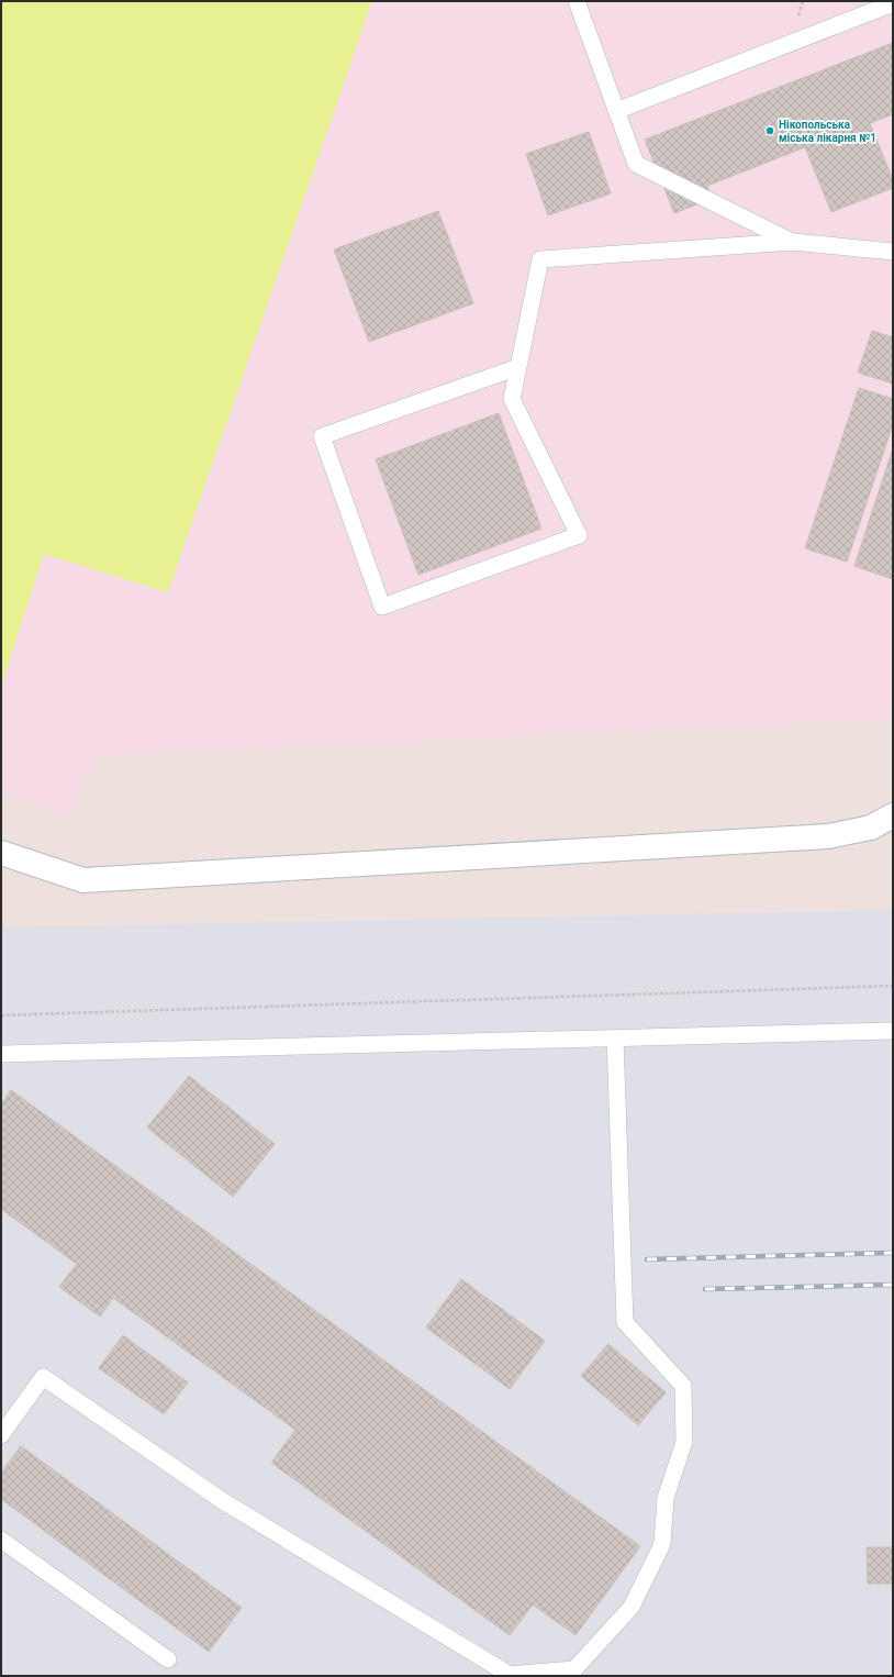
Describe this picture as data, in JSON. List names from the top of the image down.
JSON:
{
  "places": ["Нікопольська міська лікарня №1"]
}
